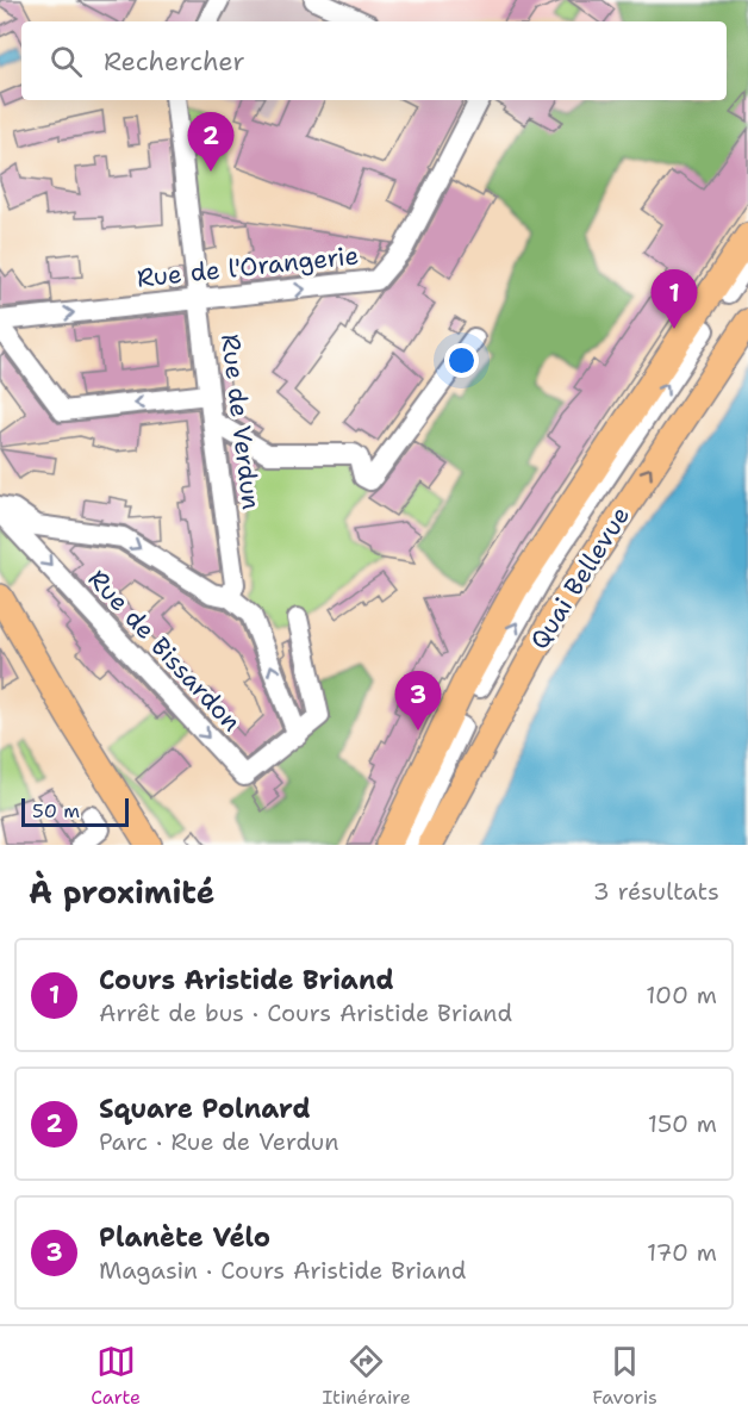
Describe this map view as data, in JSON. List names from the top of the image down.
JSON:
{
  "streets": {
    "main road": ["Quai Bellevue"],
    "street": ["Rue de l'Orangerie", "Rue de Verdun", "Rue de Bissardon"]
  },
  "crossings": [
    ["Rue de l'Orangerie", "Rue de Verdun"]
  ],
  "one_way": ["Rue de l'Orangerie"],
  "scale_bar": "50 m",
  "page": {
    "search": "Rechercher",
    "pins": ["2", "1", "3"],
    "scale": "50 m",
    "heading": ["À proximité", "3 résultats"],
    "list": [
      {
        "mark": "1",
        "name": "Cours Aristide Briand",
        "note": "Arrêt de bus · Cours Aristide Briand",
        "value": "100 m"
      },
      {
        "mark": "2",
        "name": "Square Polnard",
        "note": "Parc · Rue de Verdun",
        "value": "150 m"
      },
      {
        "mark": "3",
        "name": "Planète Vélo",
        "note": "Magasin · Cours Aristide Briand",
        "value": "170 m"
      }
    ],
    "nav": ["Carte", "Itinéraire", "Favoris"]
  }
}
